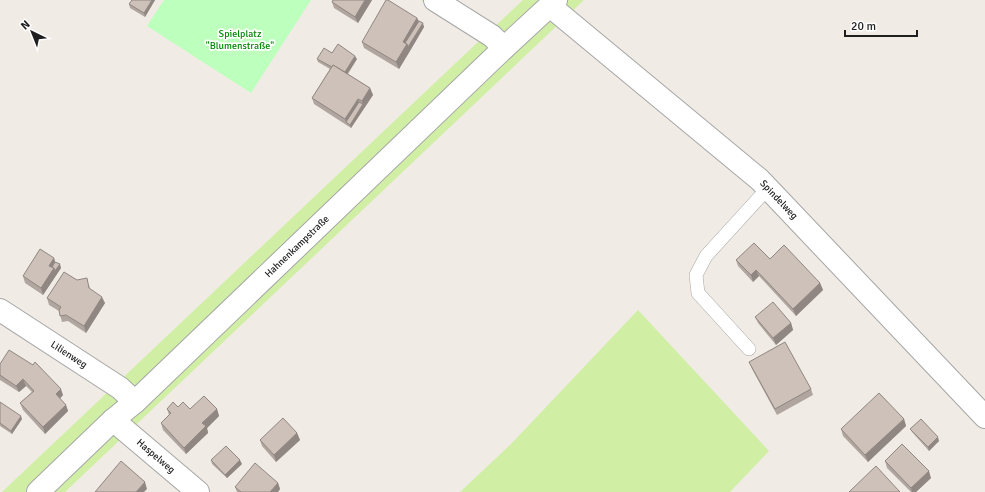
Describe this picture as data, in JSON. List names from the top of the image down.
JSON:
{
  "streets": {
    "street": [
      "Spindelweg",
      "Hahnenkampstraße",
      "Lilienweg",
      "Haspelweg"
    ]
  },
  "crossings": [
    ["Spindelweg", "Hahnenkampstraße"],
    ["Hahnenkampstraße", "Lilienweg"],
    ["Hahnenkampstraße", "Haspelweg"]
  ],
  "parks": ["Spielplatz \"Blumenstraße\""],
  "scale_bar": "20 m",
  "north": "top left"
}
